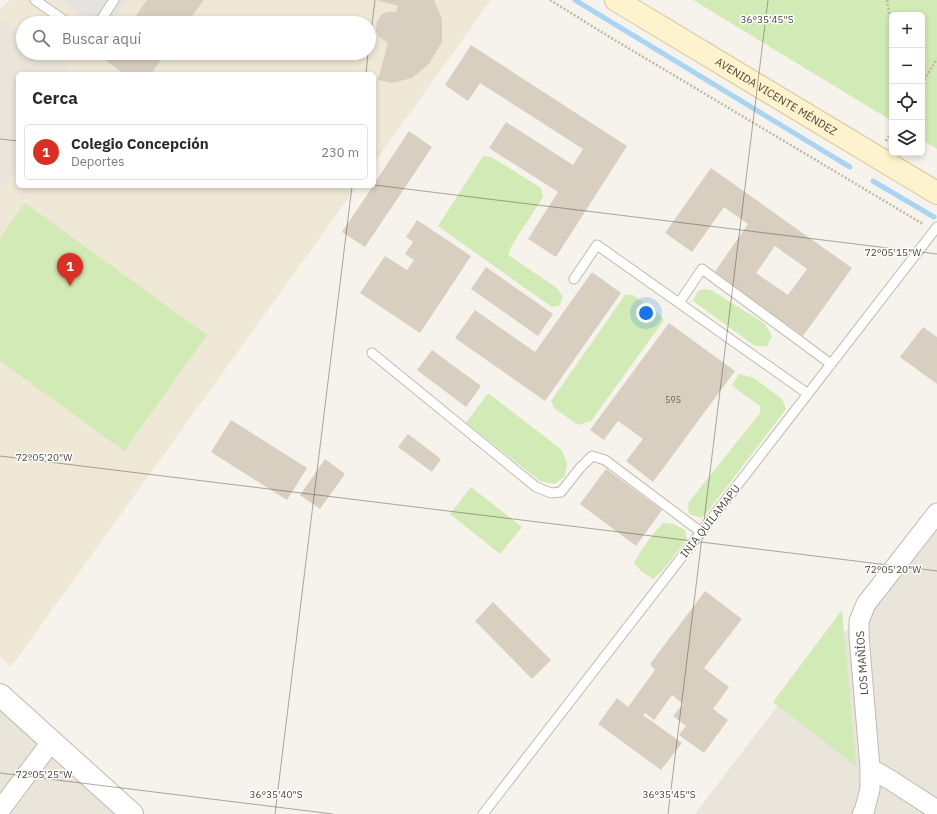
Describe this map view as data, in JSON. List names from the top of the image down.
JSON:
{
  "streets": {
    "main road": ["AVENIDA VICENTE MÉNDEZ"],
    "street": ["LOS MAÑÍOS"],
    "lane": ["INIA QUILAMAPU"]
  },
  "house_numbers": ["595"],
  "page": {
    "map_buttons": ["+", "−"],
    "search": "Buscar aquí",
    "heading": "Cerca",
    "list": [
      {
        "mark": "1",
        "name": "Colegio Concepción",
        "note": "Deportes",
        "value": "230 m"
      }
    ],
    "pins": "1"
  },
  "coordinates": [
    "36°35'45\"S",
    "72°05'15\"W",
    "72°05'20\"W",
    "72°05'25\"W",
    "36°35'40\"S"
  ]
}
